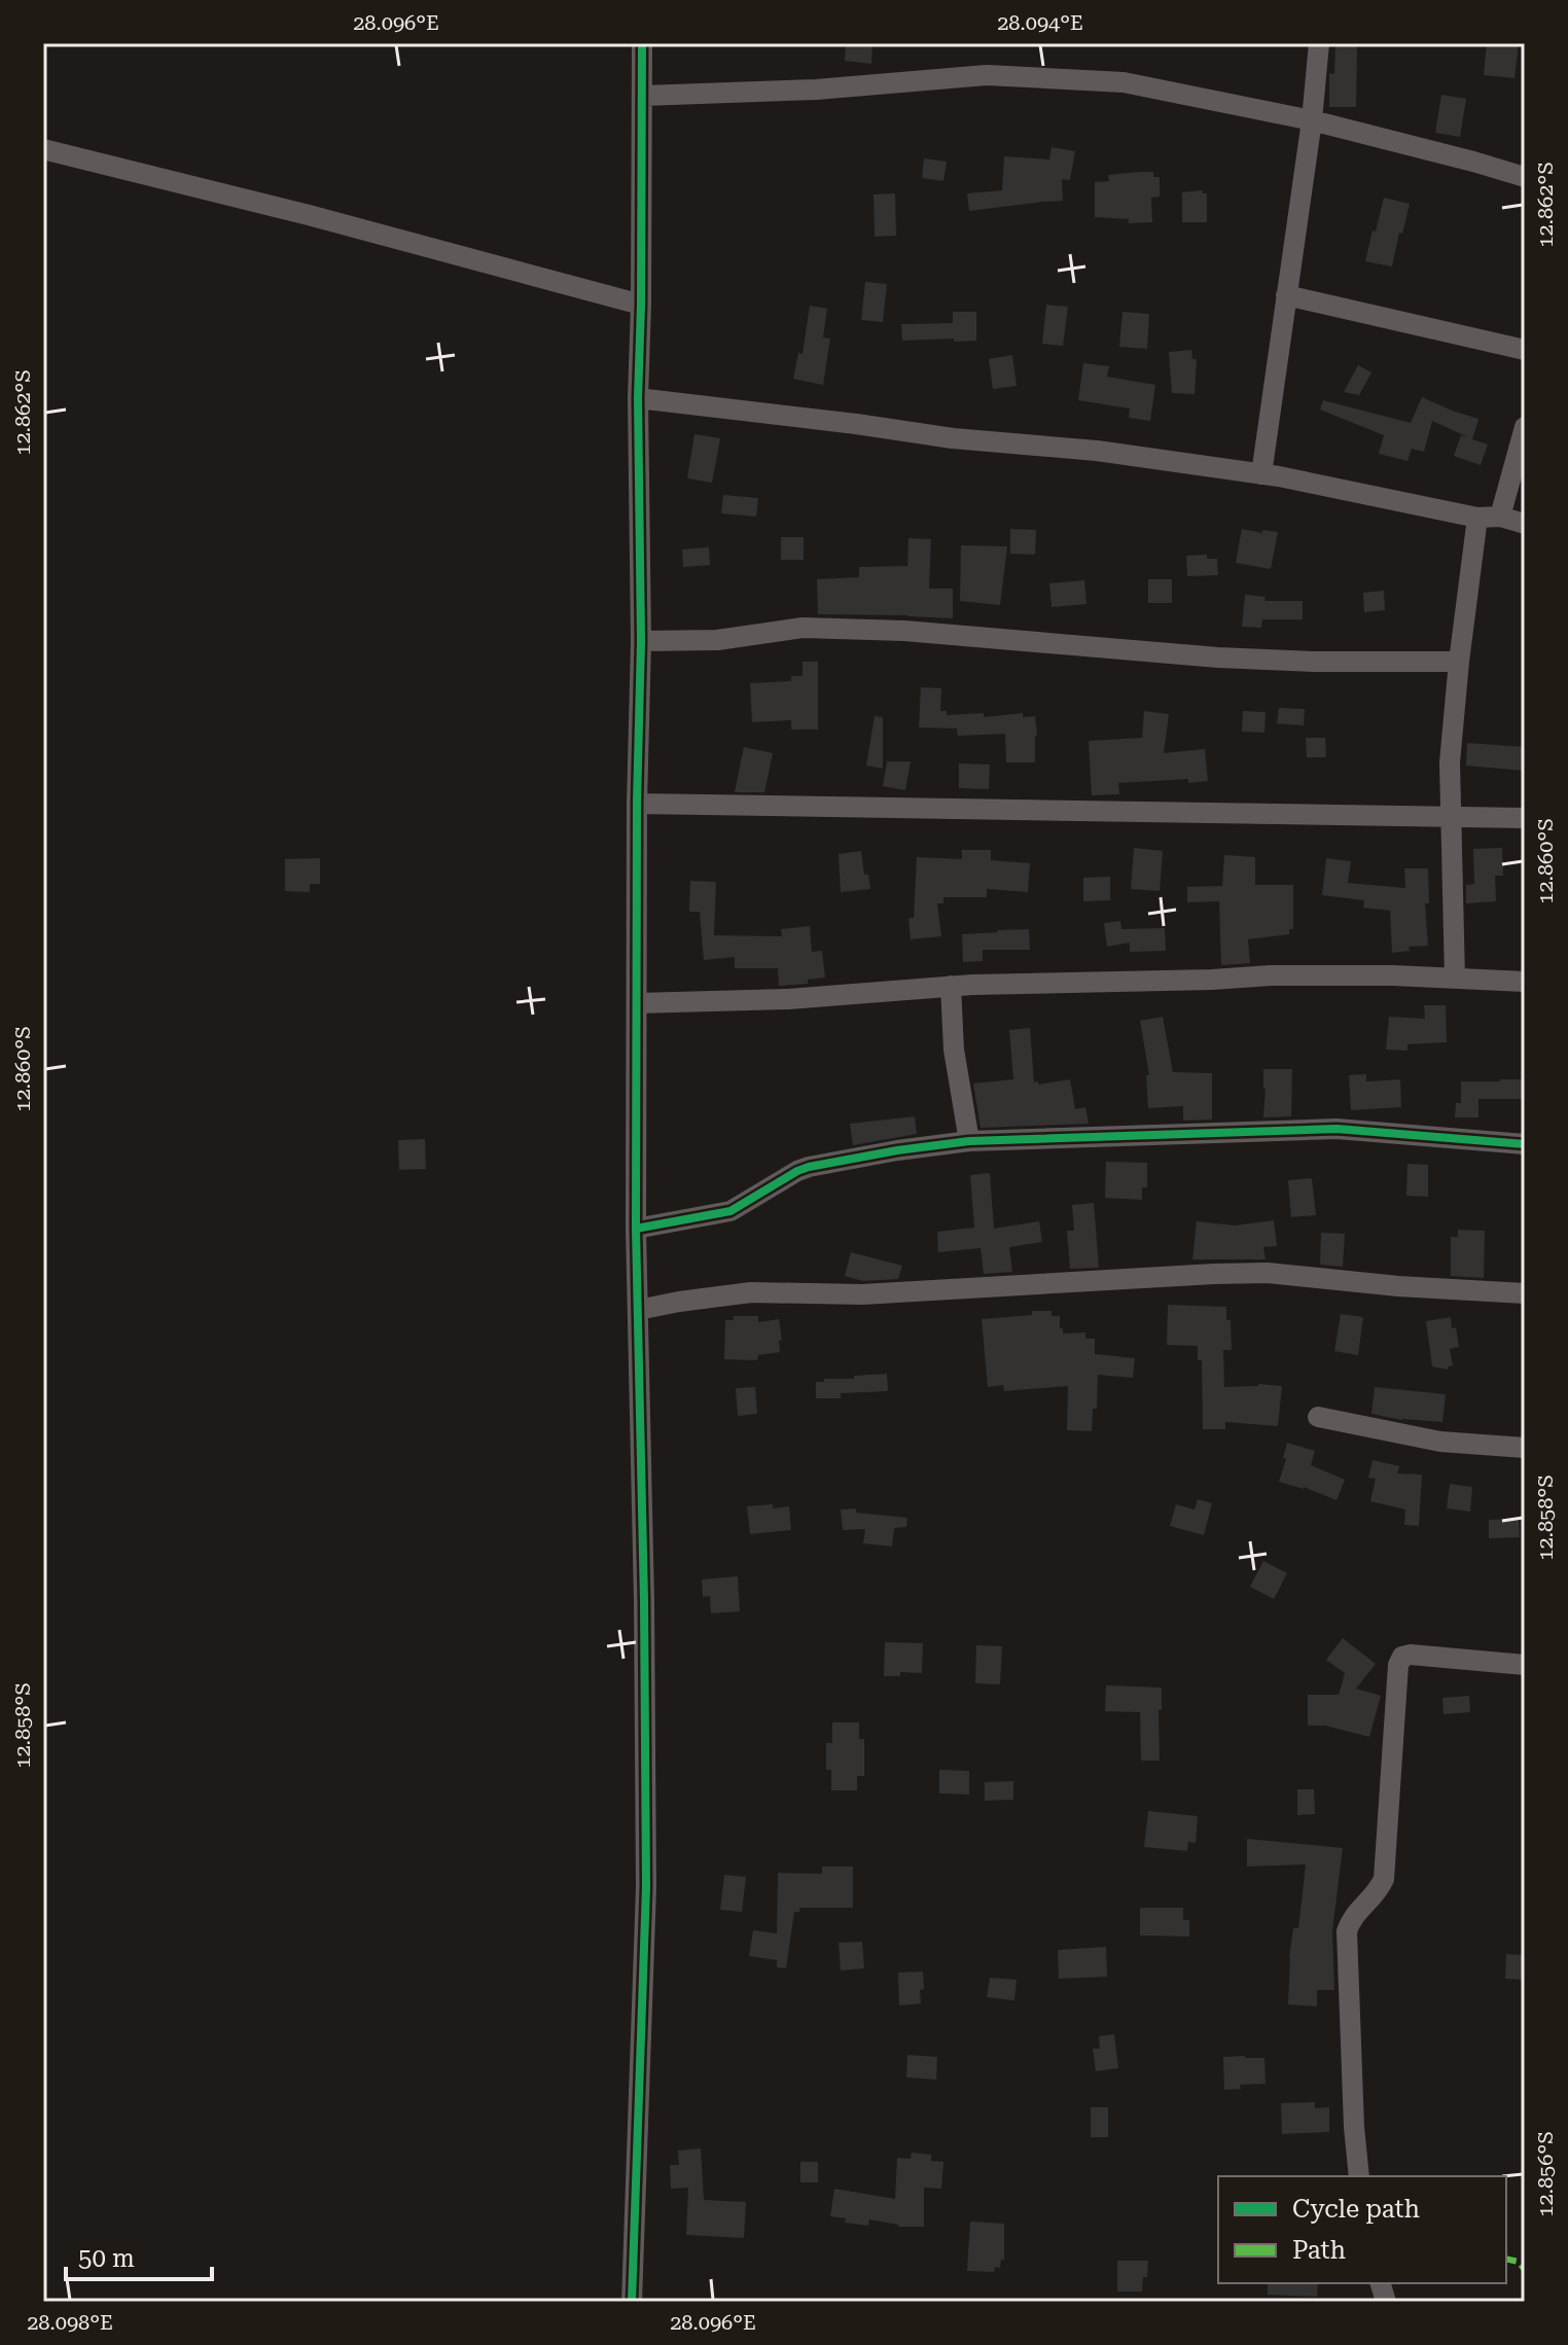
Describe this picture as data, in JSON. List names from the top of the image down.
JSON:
{
  "legend": ["Cycle path", "Path"],
  "scale_bar": "50 m",
  "coordinates": [
    "28.096°E",
    "28.094°E",
    "12.862°S",
    "12.860°S",
    "12.858°S",
    "12.856°S",
    "28.098°E"
  ]
}
